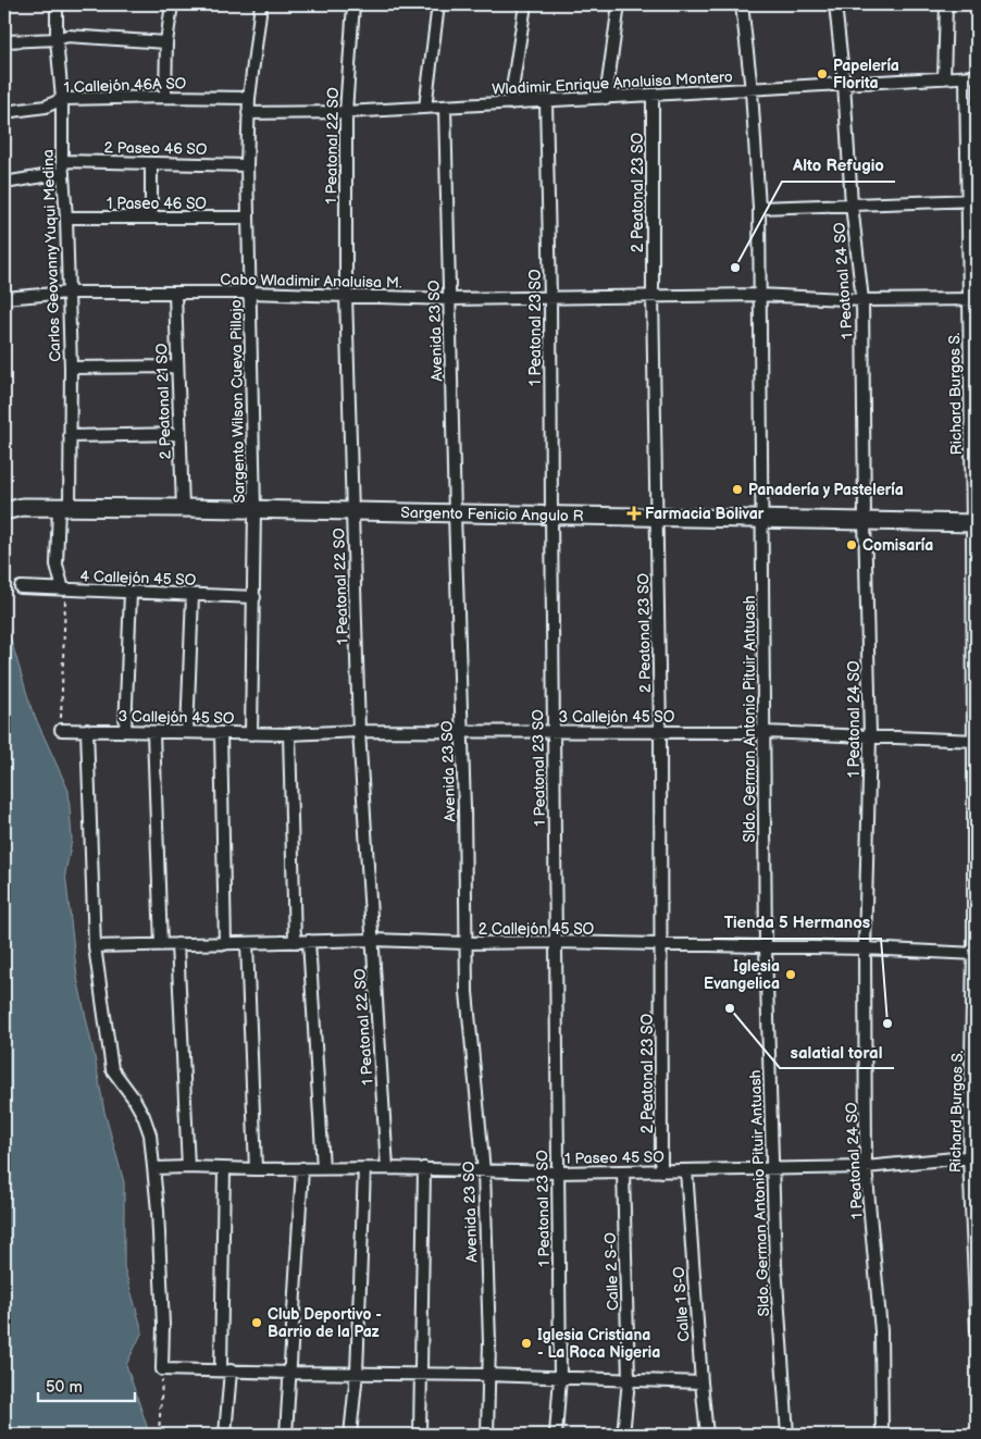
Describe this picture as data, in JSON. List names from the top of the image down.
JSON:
{
  "streets": {
    "street": [
      "Wladimir Enrique Analuisa Montero",
      "1 Callejón 46A SO",
      "1 Peatonal 22 SO",
      "2 Paseo 46 SO",
      "2 Peatonal 23 SO",
      "1 Paseo 46 SO",
      "Carlos Geovanny Yuqui Medina",
      "Cabo Wladimir Analuisa M.",
      "1 Peatonal 24 SO",
      "1 Peatonal 23 SO",
      "Avenida 23 SO",
      "Richard Burgos S.",
      "2 Peatonal 21 SO",
      "Sargento Wilson Cueva Pillajo",
      "Sargento Fenicio Angulo R",
      "4 Callejón 45 SO",
      "3 Callejón 45 SO",
      "Sldo. German Antonio Pituir Antuash",
      "2 Callejón 45 SO",
      "1 Paseo 45 SO",
      "Calle 2 S-O",
      "Calle 1 S-O"
    ]
  },
  "crossings": [
    ["Wladimir Enrique Analuisa Montero", "1 Peatonal 22 SO"],
    ["Wladimir Enrique Analuisa Montero", "2 Peatonal 23 SO"],
    ["Wladimir Enrique Analuisa Montero", "1 Peatonal 24 SO"],
    ["Wladimir Enrique Analuisa Montero", "1 Peatonal 23 SO"],
    ["Wladimir Enrique Analuisa Montero", "Avenida 23 SO"],
    ["Wladimir Enrique Analuisa Montero", "Richard Burgos S."],
    ["Wladimir Enrique Analuisa Montero", "Sargento Wilson Cueva Pillajo"],
    ["Wladimir Enrique Analuisa Montero", "Sldo. German Antonio Pituir Antuash"],
    ["1 Callejón 46A SO", "Carlos Geovanny Yuqui Medina"],
    ["1 Callejón 46A SO", "Sargento Wilson Cueva Pillajo"],
    ["1 Peatonal 22 SO", "Cabo Wladimir Analuisa M."],
    ["1 Peatonal 22 SO", "Sargento Fenicio Angulo R"],
    ["1 Peatonal 22 SO", "3 Callejón 45 SO"],
    ["1 Peatonal 22 SO", "2 Callejón 45 SO"],
    ["1 Peatonal 22 SO", "1 Paseo 45 SO"],
    ["2 Paseo 46 SO", "Carlos Geovanny Yuqui Medina"],
    ["2 Paseo 46 SO", "Sargento Wilson Cueva Pillajo"],
    ["2 Peatonal 23 SO", "Cabo Wladimir Analuisa M."],
    ["2 Peatonal 23 SO", "Sargento Fenicio Angulo R"],
    ["2 Peatonal 23 SO", "3 Callejón 45 SO"],
    ["2 Peatonal 23 SO", "2 Callejón 45 SO"],
    ["2 Peatonal 23 SO", "1 Paseo 45 SO"],
    ["1 Paseo 46 SO", "Carlos Geovanny Yuqui Medina"],
    ["1 Paseo 46 SO", "Sargento Wilson Cueva Pillajo"],
    ["Carlos Geovanny Yuqui Medina", "Cabo Wladimir Analuisa M."],
    ["Carlos Geovanny Yuqui Medina", "Sargento Fenicio Angulo R"],
    ["Carlos Geovanny Yuqui Medina", "4 Callejón 45 SO"],
    ["Cabo Wladimir Analuisa M.", "1 Peatonal 24 SO"],
    ["Cabo Wladimir Analuisa M.", "1 Peatonal 23 SO"],
    ["Cabo Wladimir Analuisa M.", "Avenida 23 SO"],
    ["Cabo Wladimir Analuisa M.", "Richard Burgos S."],
    ["Cabo Wladimir Analuisa M.", "2 Peatonal 21 SO"],
    ["Cabo Wladimir Analuisa M.", "Sargento Wilson Cueva Pillajo"],
    ["Cabo Wladimir Analuisa M.", "Sldo. German Antonio Pituir Antuash"],
    ["1 Peatonal 24 SO", "Sargento Fenicio Angulo R"],
    ["1 Peatonal 24 SO", "3 Callejón 45 SO"],
    ["1 Peatonal 24 SO", "2 Callejón 45 SO"],
    ["1 Peatonal 24 SO", "1 Paseo 45 SO"],
    ["1 Peatonal 23 SO", "Sargento Fenicio Angulo R"],
    ["1 Peatonal 23 SO", "3 Callejón 45 SO"],
    ["1 Peatonal 23 SO", "2 Callejón 45 SO"],
    ["1 Peatonal 23 SO", "1 Paseo 45 SO"],
    ["Avenida 23 SO", "Sargento Fenicio Angulo R"],
    ["Avenida 23 SO", "3 Callejón 45 SO"],
    ["Avenida 23 SO", "2 Callejón 45 SO"],
    ["Avenida 23 SO", "1 Paseo 45 SO"],
    ["Richard Burgos S.", "Sargento Fenicio Angulo R"],
    ["Richard Burgos S.", "3 Callejón 45 SO"],
    ["Richard Burgos S.", "2 Callejón 45 SO"],
    ["Richard Burgos S.", "1 Paseo 45 SO"],
    ["2 Peatonal 21 SO", "Sargento Fenicio Angulo R"],
    ["Sargento Wilson Cueva Pillajo", "Sargento Fenicio Angulo R"],
    ["Sargento Wilson Cueva Pillajo", "4 Callejón 45 SO"],
    ["Sargento Wilson Cueva Pillajo", "3 Callejón 45 SO"],
    ["Sargento Fenicio Angulo R", "Sldo. German Antonio Pituir Antuash"],
    ["3 Callejón 45 SO", "Sldo. German Antonio Pituir Antuash"],
    ["Sldo. German Antonio Pituir Antuash", "2 Callejón 45 SO"],
    ["Sldo. German Antonio Pituir Antuash", "1 Paseo 45 SO"],
    ["1 Paseo 45 SO", "Calle 2 S-O"],
    ["1 Paseo 45 SO", "Calle 1 S-O"]
  ],
  "places": {
    "other": [
      "Papelería Florita",
      "Alto Refugio",
      "Panadería y Pastelería",
      "Comisaría",
      "Iglesia Evangelica",
      "salatial toral",
      "Tienda 5 Hermanos",
      "Club Deportivo - Barrio de la Paz",
      "Iglesia Cristiana - La Roca Nigeria"
    ],
    "health": ["Farmacia Bolivar"]
  },
  "scale_bar": "50 m"
}
